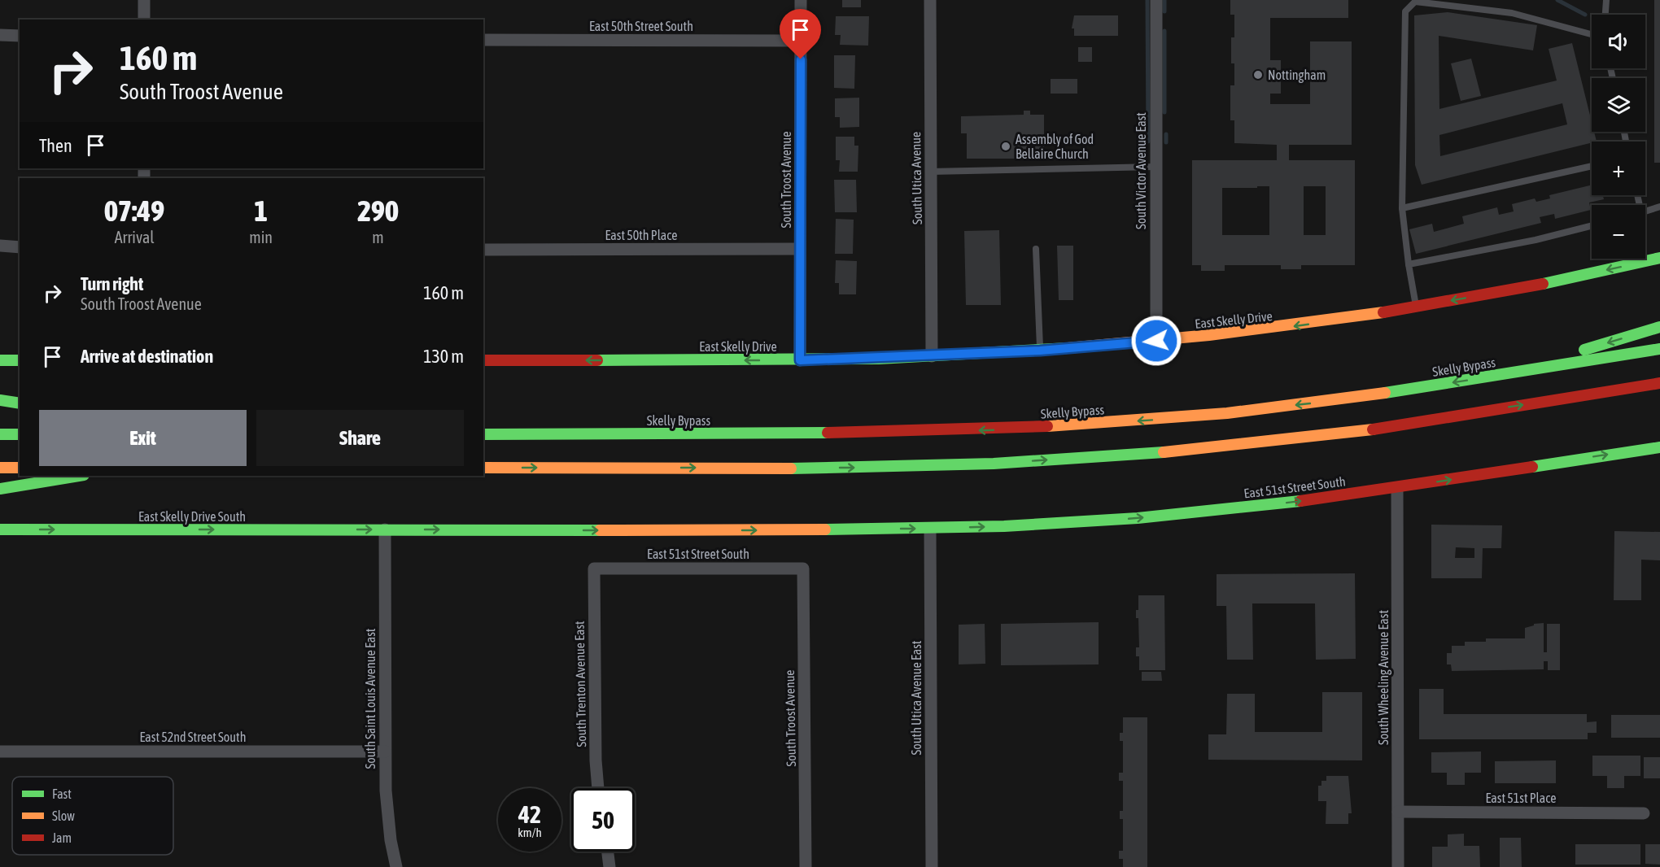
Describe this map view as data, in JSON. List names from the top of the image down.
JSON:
{
  "streets": {
    "main road": [
      "East Skelly Drive",
      "Skelly Bypass",
      "East 51st Street South",
      "East Skelly Drive South"
    ],
    "street": [
      "East 50th Street South",
      "South Victor Avenue East",
      "South Utica Avenue",
      "South Troost Avenue",
      "East 50th Place",
      "South Wheeling Avenue East",
      "South Trenton Avenue East",
      "South Utica Avenue East",
      "South Saint Louis Avenue East",
      "East 52nd Street South",
      "East 51st Place"
    ]
  },
  "crossings": [
    ["East 50th Street South", "South Troost Avenue"],
    ["South Victor Avenue East", "East Skelly Drive"],
    ["South Utica Avenue", "East Skelly Drive"],
    ["South Troost Avenue", "East 50th Place"],
    ["South Troost Avenue", "East Skelly Drive"],
    ["South Troost Avenue", "East 51st Street South"],
    ["East 51st Street South", "South Wheeling Avenue East"],
    ["East 51st Street South", "South Trenton Avenue East"],
    ["East 51st Street South", "South Utica Avenue East"],
    ["East Skelly Drive South", "South Saint Louis Avenue East"],
    ["South Wheeling Avenue East", "East 51st Place"],
    ["South Saint Louis Avenue East", "East 52nd Street South"]
  ],
  "one_way": ["East Skelly Drive"],
  "places": ["Nottingham", "Assembly of God Bellaire Church"],
  "legend": ["Fast", "Slow", "Jam"],
  "page": {
    "map_buttons": ["+", "−"],
    "turn": ["160 m", "South Troost Avenue"],
    "then": "Then",
    "eta": [
      "07:49",
      "Arrival",
      "1",
      "min",
      "290",
      "m"
    ],
    "list": [
      {
        "name": "Turn right",
        "note": "South Troost Avenue",
        "value": "160 m"
      },
      {
        "name": "Arrive at destination",
        "value": "130 m"
      }
    ],
    "buttons": ["Exit", "Share"],
    "speed": "42 km/h",
    "limit": "50"
  }
}
